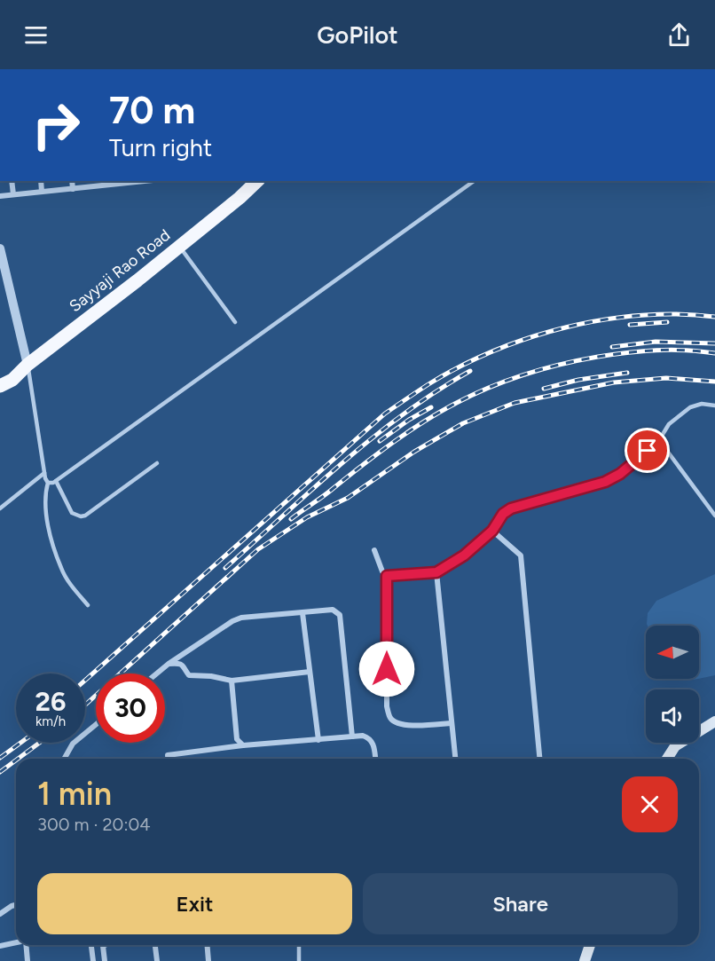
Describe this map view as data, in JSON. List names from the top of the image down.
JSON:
{
  "streets": {
    "main road": ["Sayyaji Rao Road"]
  },
  "north": "left",
  "page": {
    "header": "GoPilot",
    "turn": ["70 m", "Turn right"],
    "speed": "26 km/h",
    "limit": "30",
    "heading": ["1 min", "300 m · 20:04"],
    "buttons": ["Exit", "Share"]
  }
}
